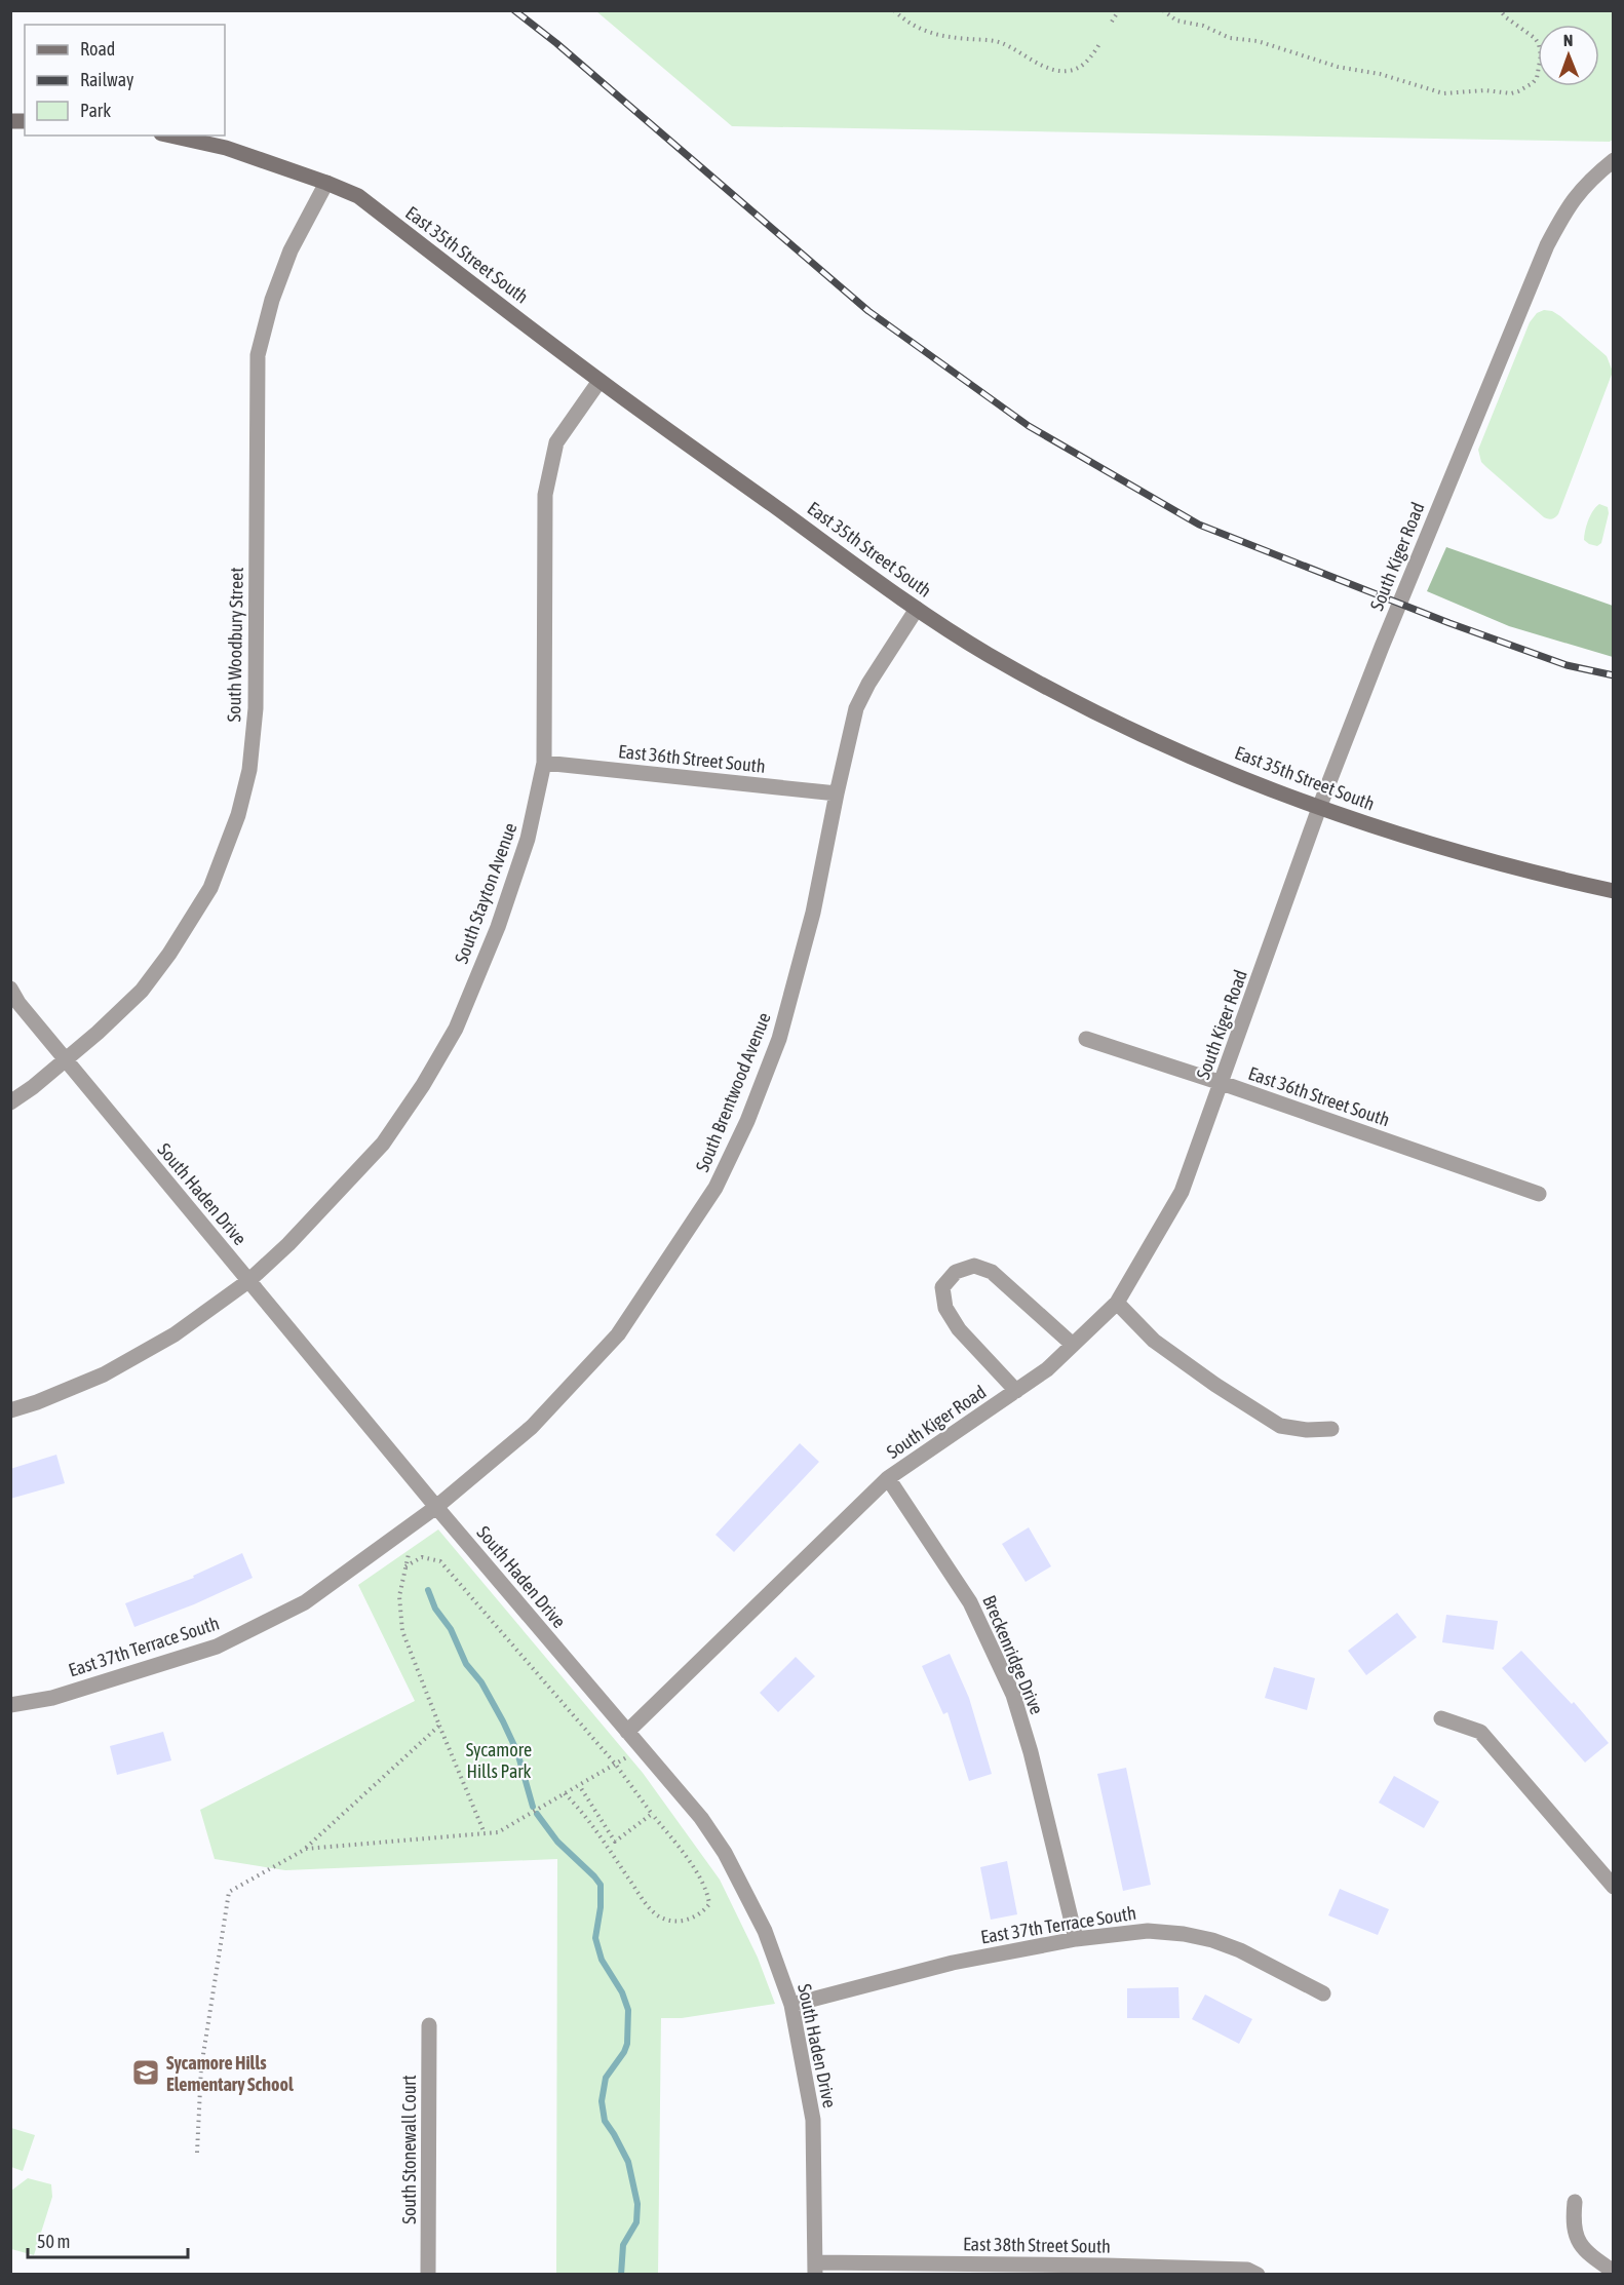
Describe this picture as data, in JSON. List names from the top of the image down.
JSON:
{
  "streets": {
    "main road": ["East 35th Street South"],
    "street": [
      "South Kiger Road",
      "South Woodbury Street",
      "East 36th Street South",
      "South Stayton Avenue",
      "South Brentwood Avenue",
      "South Haden Drive",
      "East 37th Terrace South",
      "Breckenridge Drive",
      "South Stonewall Court",
      "East 38th Street South"
    ]
  },
  "crossings": [
    ["East 35th Street South", "South Kiger Road"],
    ["East 35th Street South", "South Woodbury Street"],
    ["East 35th Street South", "South Stayton Avenue"],
    ["East 35th Street South", "South Brentwood Avenue"],
    ["South Kiger Road", "East 36th Street South"],
    ["South Kiger Road", "South Haden Drive"],
    ["South Kiger Road", "Breckenridge Drive"],
    ["South Woodbury Street", "South Haden Drive"],
    ["East 36th Street South", "South Stayton Avenue"],
    ["East 36th Street South", "South Brentwood Avenue"],
    ["South Stayton Avenue", "South Haden Drive"],
    ["South Brentwood Avenue", "South Haden Drive"],
    ["South Brentwood Avenue", "East 37th Terrace South"],
    ["South Haden Drive", "East 37th Terrace South"],
    ["South Haden Drive", "East 38th Street South"],
    ["East 37th Terrace South", "Breckenridge Drive"]
  ],
  "parks": ["Sycamore Hills Park"],
  "places": {
    "school or university": ["Sycamore Hills Elementary School"]
  },
  "legend": ["Road", "Railway", "Park"],
  "scale_bar": "50 m",
  "north": "top"
}
